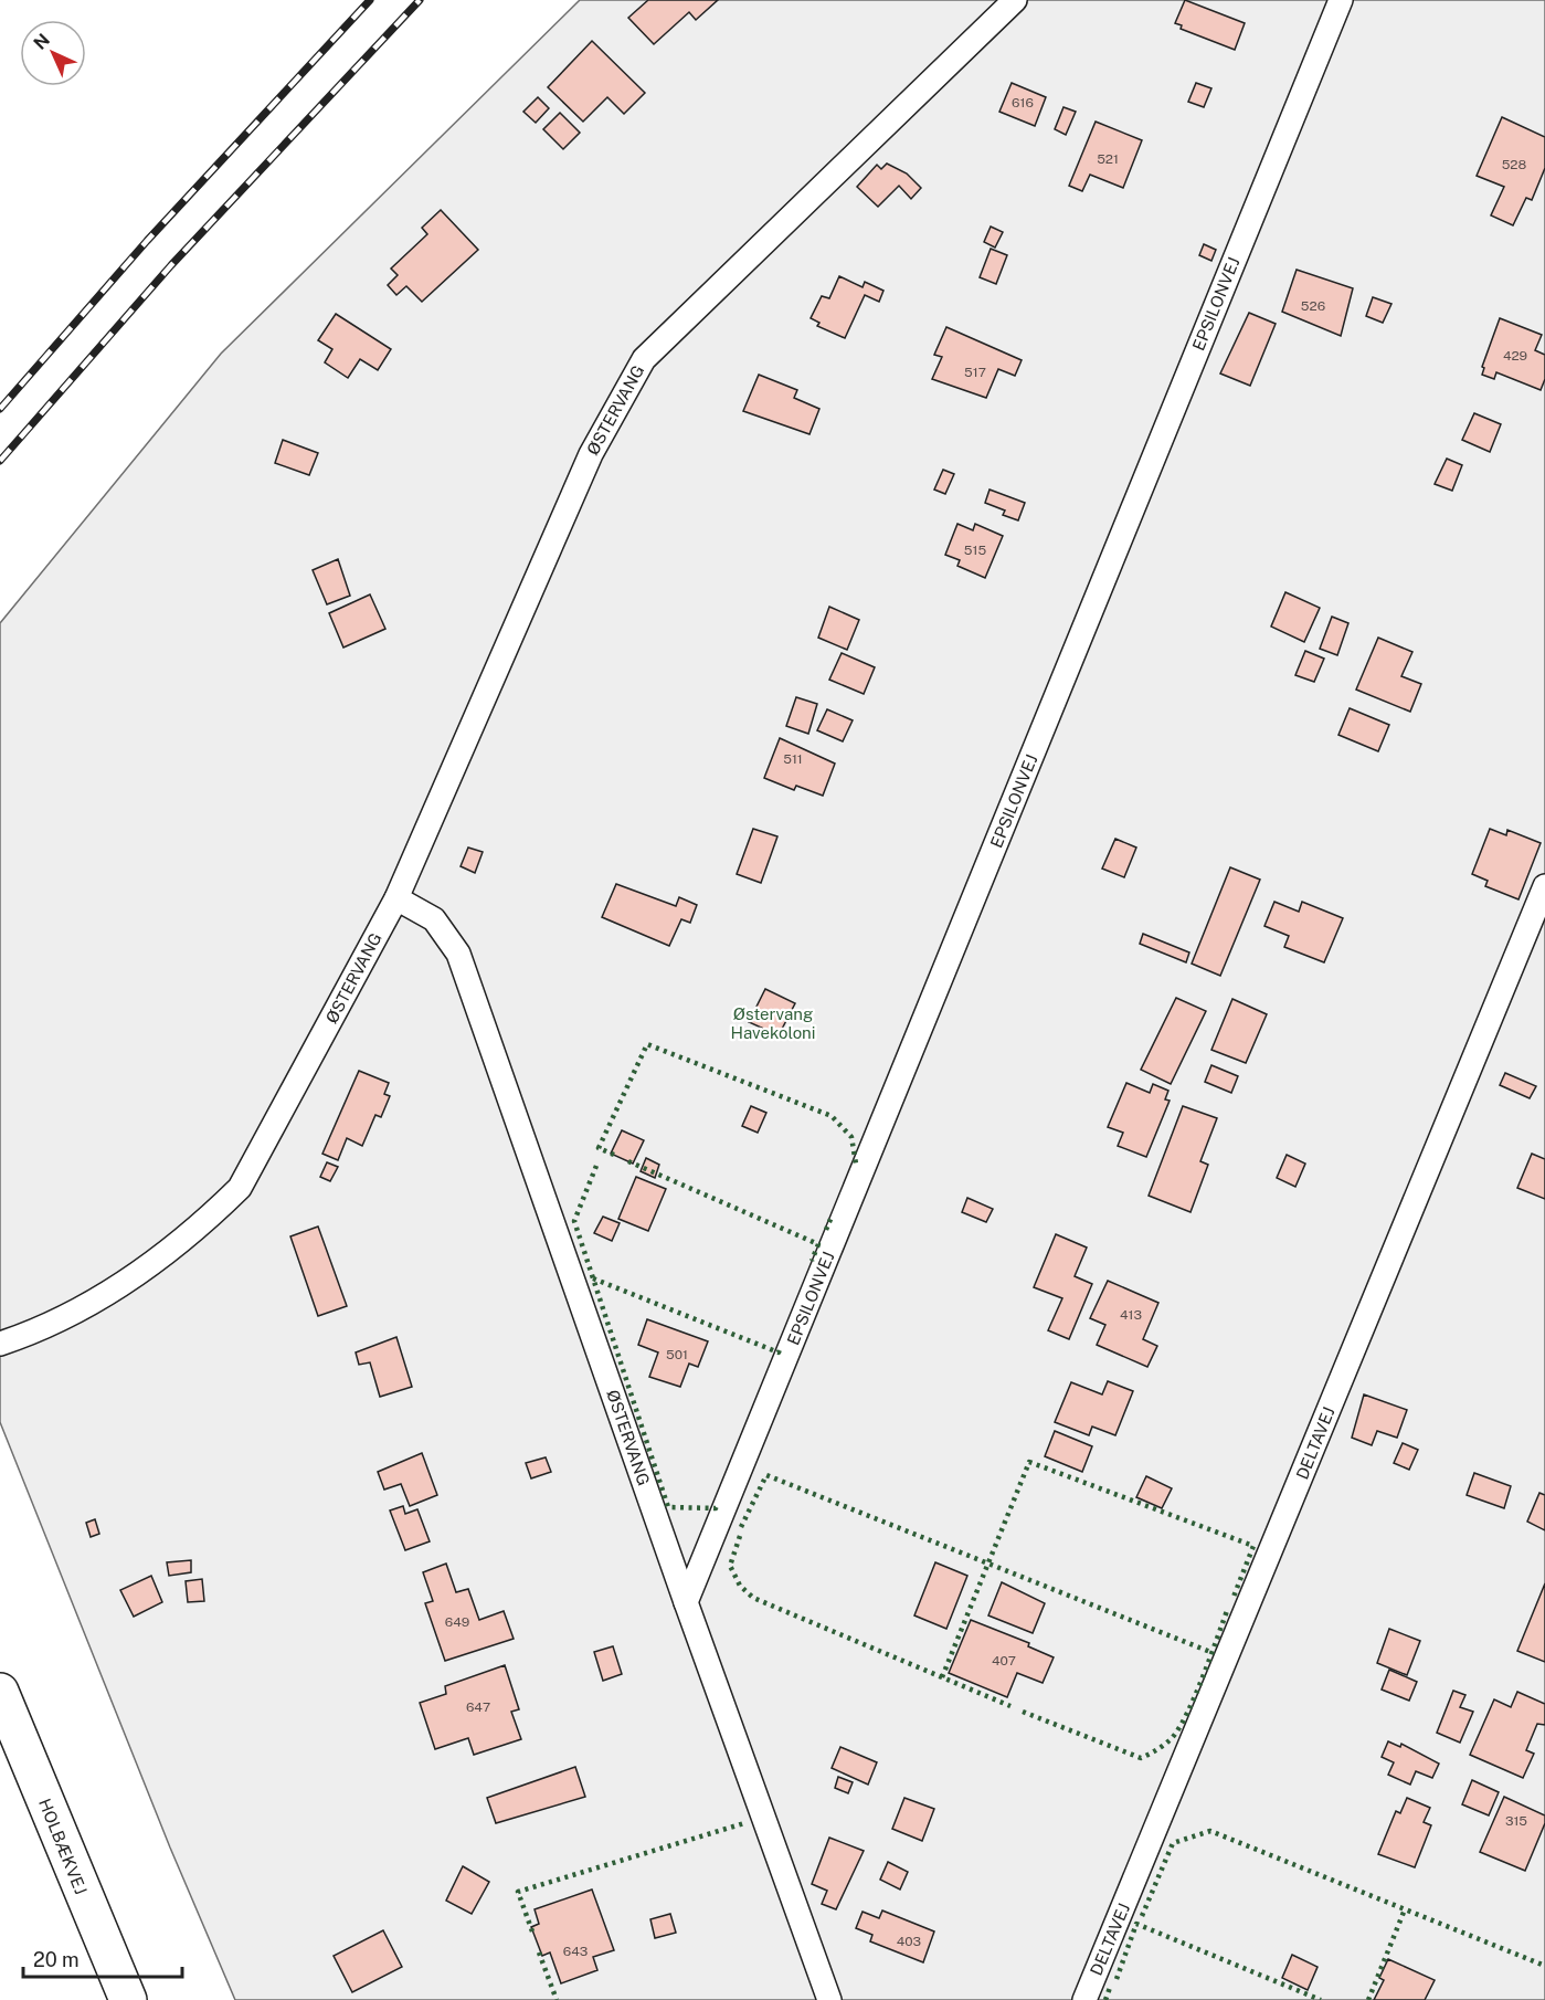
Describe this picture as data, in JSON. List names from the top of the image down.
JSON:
{
  "streets": {
    "street": ["HOLBÆKVEJ"],
    "lane": ["EPSILONVEJ", "ØSTERVANG", "DELTAVEJ"]
  },
  "crossings": [
    ["EPSILONVEJ", "ØSTERVANG"]
  ],
  "parks": ["Østervang Havekoloni"],
  "house_numbers": [
    "616",
    "521",
    "528",
    "526",
    "429",
    "517",
    "515",
    "511",
    "413",
    "501",
    "649",
    "407",
    "647",
    "315",
    "403",
    "643"
  ],
  "scale_bar": "20 m",
  "north": "top left"
}
